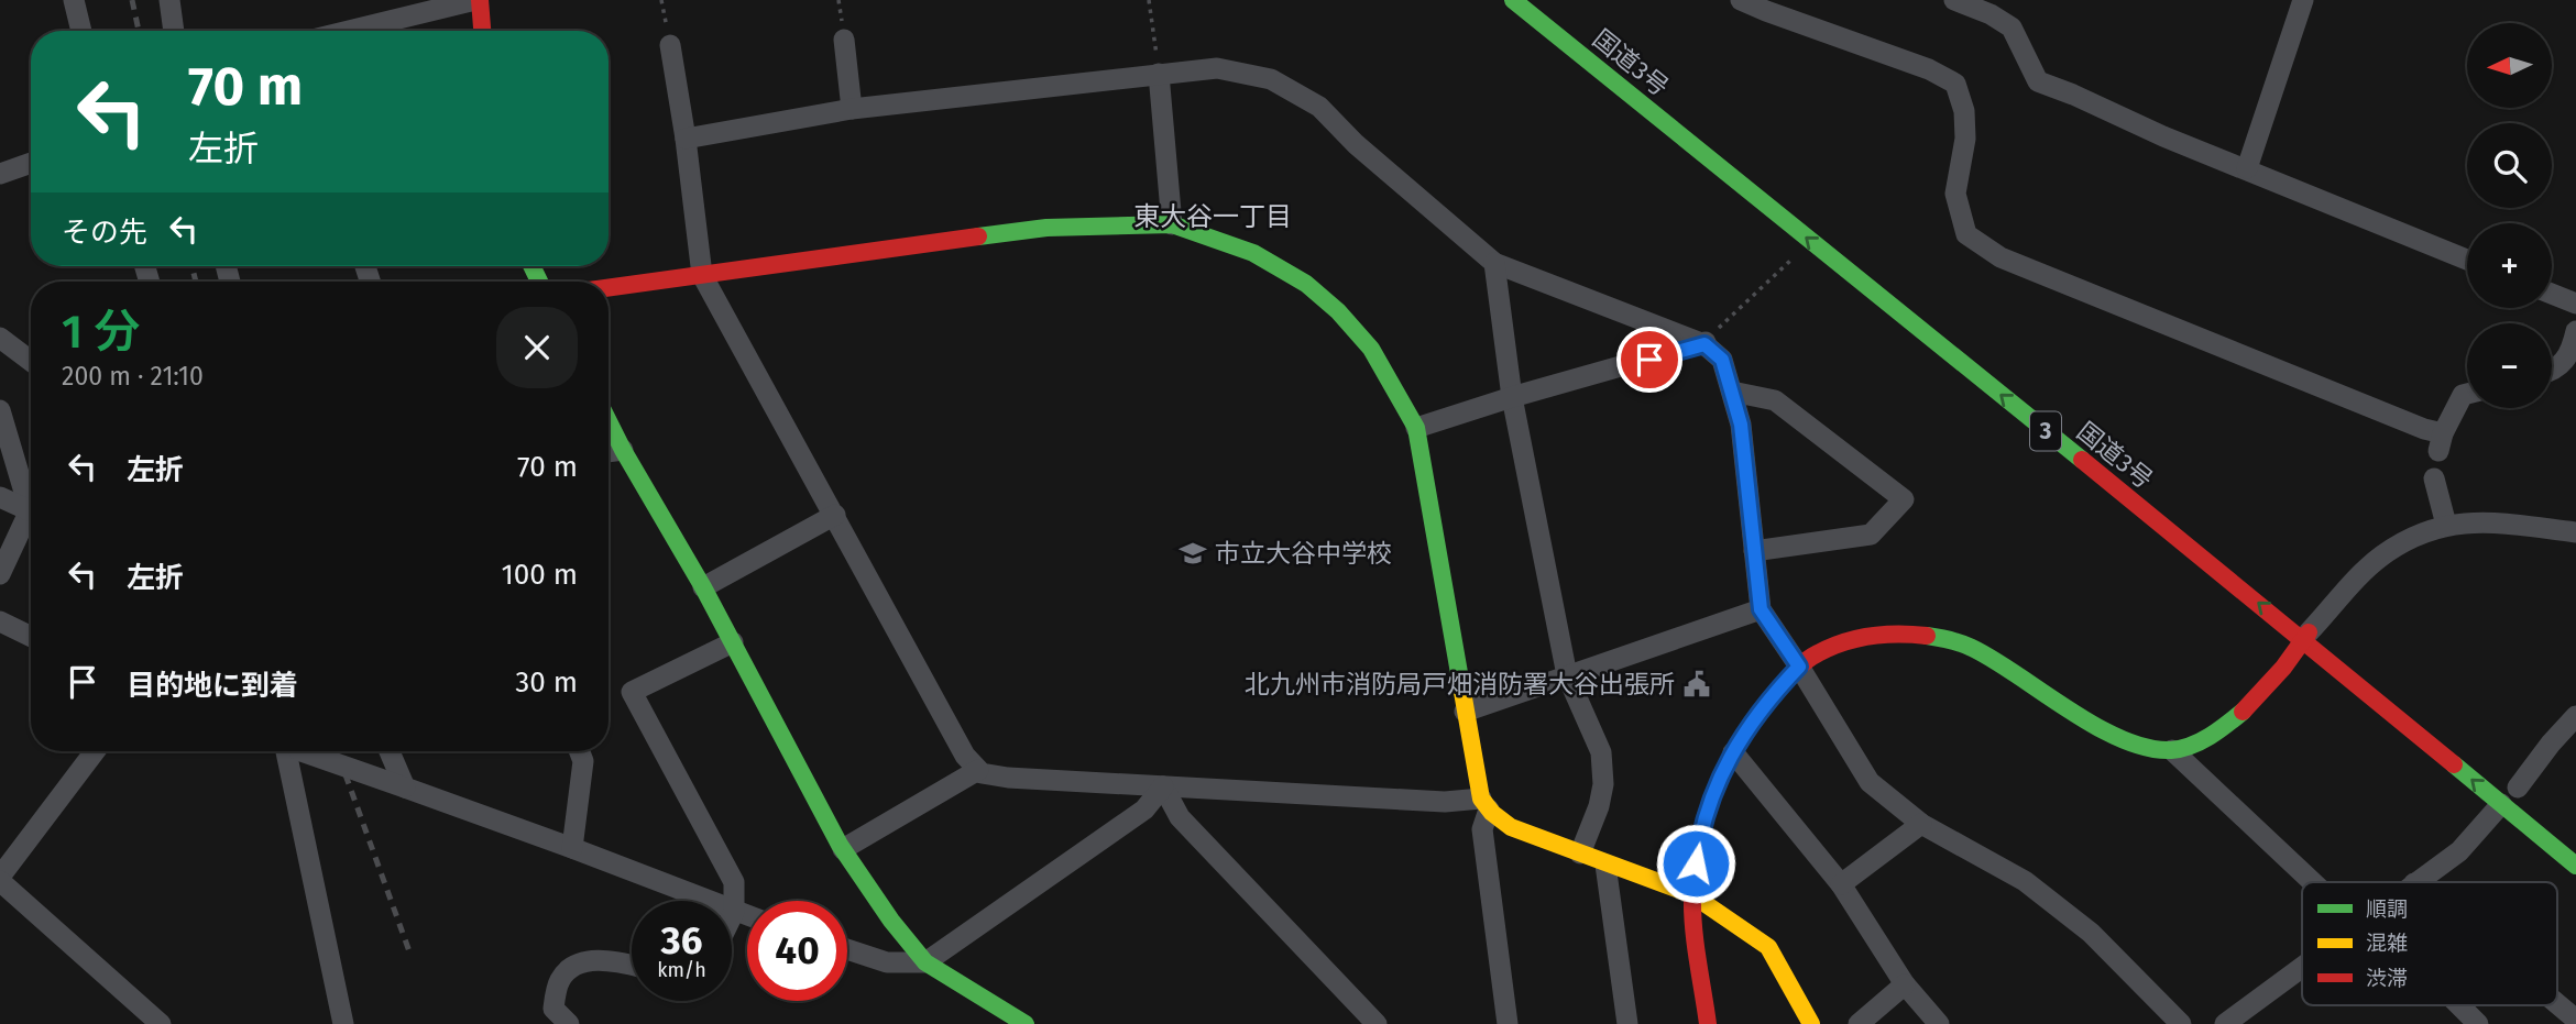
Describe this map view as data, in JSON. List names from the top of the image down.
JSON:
{
  "streets": {
    "main road": ["国道3号", "3"]
  },
  "one_way": ["国道3号"],
  "districts": ["東大谷一丁目"],
  "places": {
    "school or university": ["市立大谷中学校"],
    "public building": ["北九州市消防局戸畑消防署大谷出張所"]
  },
  "legend": ["順調", "混雑", "渋滞"],
  "north": "left",
  "page": {
    "map_buttons": ["+", "−"],
    "turn": ["70 m", "左折"],
    "then": "その先",
    "heading": ["1 分", "200 m · 21:10"],
    "list": [
      {
        "name": "左折",
        "value": "70 m"
      },
      {
        "name": "左折",
        "value": "100 m"
      },
      {
        "name": "目的地に到着",
        "value": "30 m"
      }
    ],
    "speed": "36 km/h",
    "limit": "40"
  }
}
